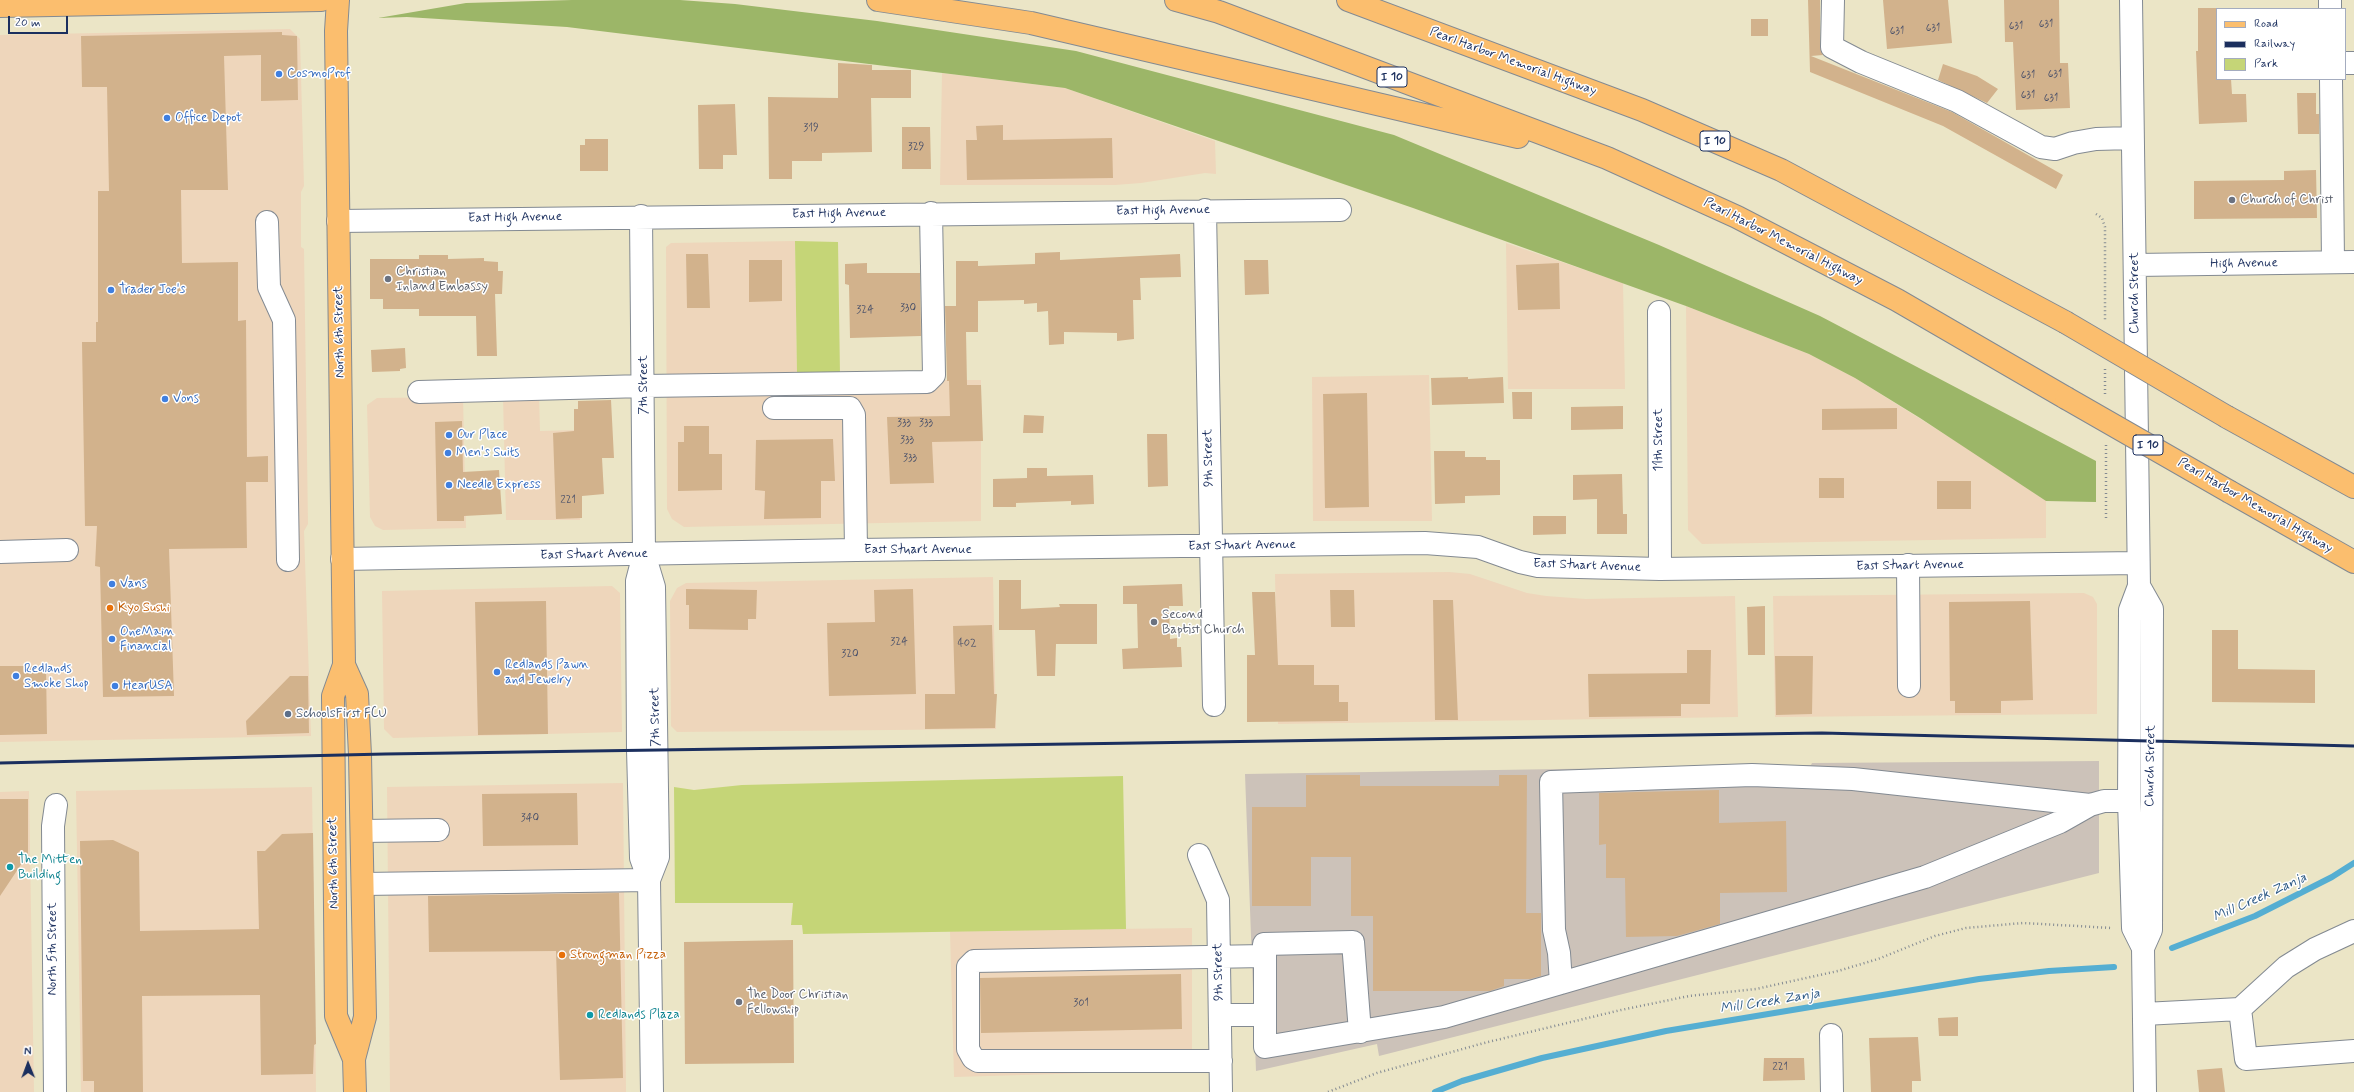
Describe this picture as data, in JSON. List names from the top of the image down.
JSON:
{
  "streets": {
    "main road": ["Pearl Harbor Memorial Highway", "I 10", "North 6th Street"],
    "street": [
      "East High Avenue",
      "High Avenue",
      "Church Street",
      "7th Street",
      "11th Street",
      "9th Street",
      "East Stuart Avenue",
      "North 5th Street"
    ]
  },
  "crossings": [
    ["East High Avenue", "North 6th Street"],
    ["East High Avenue", "7th Street"],
    ["East High Avenue", "9th Street"],
    ["High Avenue", "Church Street"],
    ["Church Street", "East Stuart Avenue"],
    ["North 6th Street", "East Stuart Avenue"],
    ["7th Street", "East Stuart Avenue"],
    ["11th Street", "East Stuart Avenue"],
    ["9th Street", "East Stuart Avenue"]
  ],
  "water": ["Mill Creek Zanja"],
  "places": [
    "CosmoProf",
    "Office Depot",
    "Church of Christ",
    "Christian Inland Embassy",
    "Trader Joe's",
    "Vons",
    "Our Place",
    "Men's Suits",
    "Needle Express",
    "Vans",
    "Kyo Sushi",
    "Second Baptist Church",
    "OneMain Financial",
    "Redlands Pawn and Jewelry",
    "Redlands Smoke Shop",
    "HearUSA",
    "SchoolsFirst FCU",
    "The Mitten Building",
    "Strongman Pizza",
    "The Door Christian Fellowship",
    "Redlands Plaza"
  ],
  "house_numbers": [
    "631",
    "631",
    "631",
    "631",
    "631",
    "631",
    "631",
    "631",
    "319",
    "329",
    "330",
    "324",
    "333",
    "333",
    "333",
    "333",
    "221",
    "324",
    "402",
    "320",
    "340",
    "301",
    "221"
  ],
  "legend": ["Road", "Railway", "Park"],
  "scale_bar": "20 m",
  "north": "top"
}
